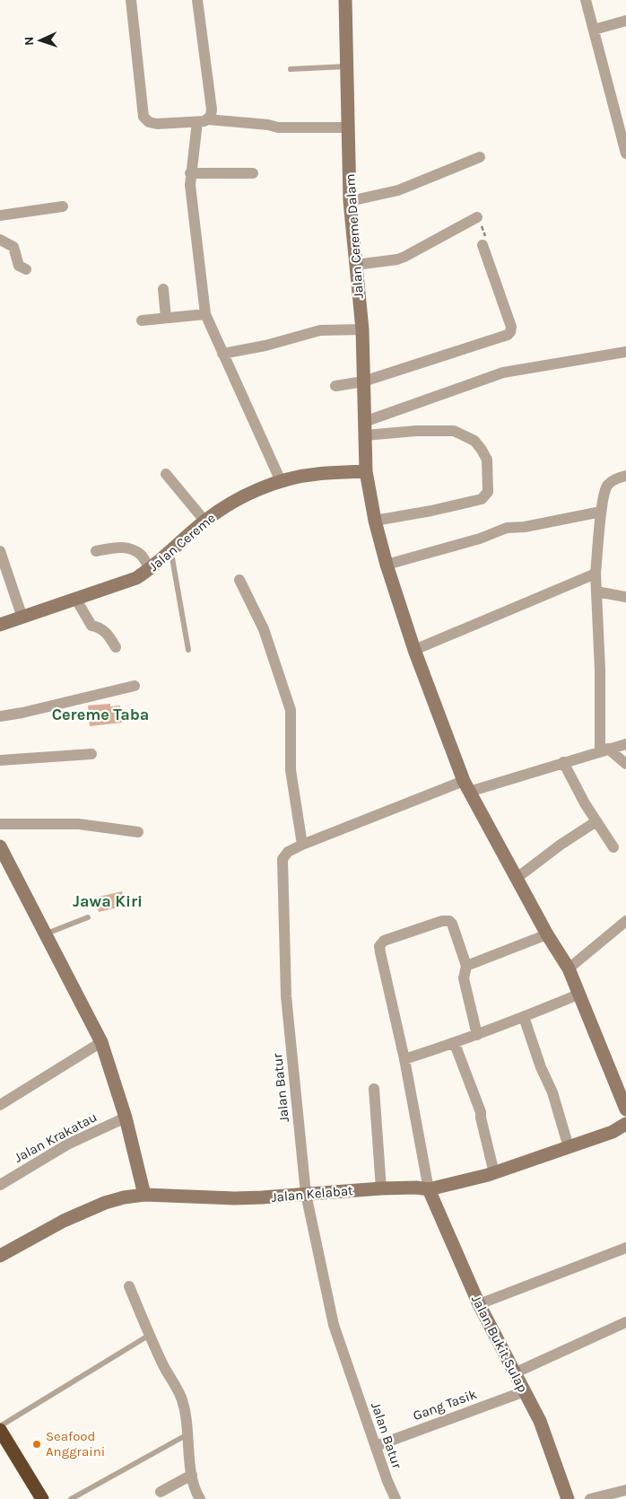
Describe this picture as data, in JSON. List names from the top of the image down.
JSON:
{
  "streets": {
    "street": [
      "Jalan Cereme Dalam",
      "Jalan Cereme",
      "Jalan Batur",
      "Jalan Krakatau",
      "Jalan Kelabat",
      "Jalan Bukit Sulap",
      "Gang Tasik"
    ]
  },
  "crossings": [
    ["Jalan Cereme Dalam", "Jalan Cereme"],
    ["Jalan Cereme Dalam", "Jalan Batur"],
    ["Jalan Batur", "Jalan Kelabat"],
    ["Jalan Batur", "Gang Tasik"],
    ["Jalan Kelabat", "Jalan Bukit Sulap"],
    ["Jalan Bukit Sulap", "Gang Tasik"]
  ],
  "districts": ["Cereme Taba", "Jawa Kiri"],
  "places": ["Seafood Anggraini"],
  "north": "left"
}
